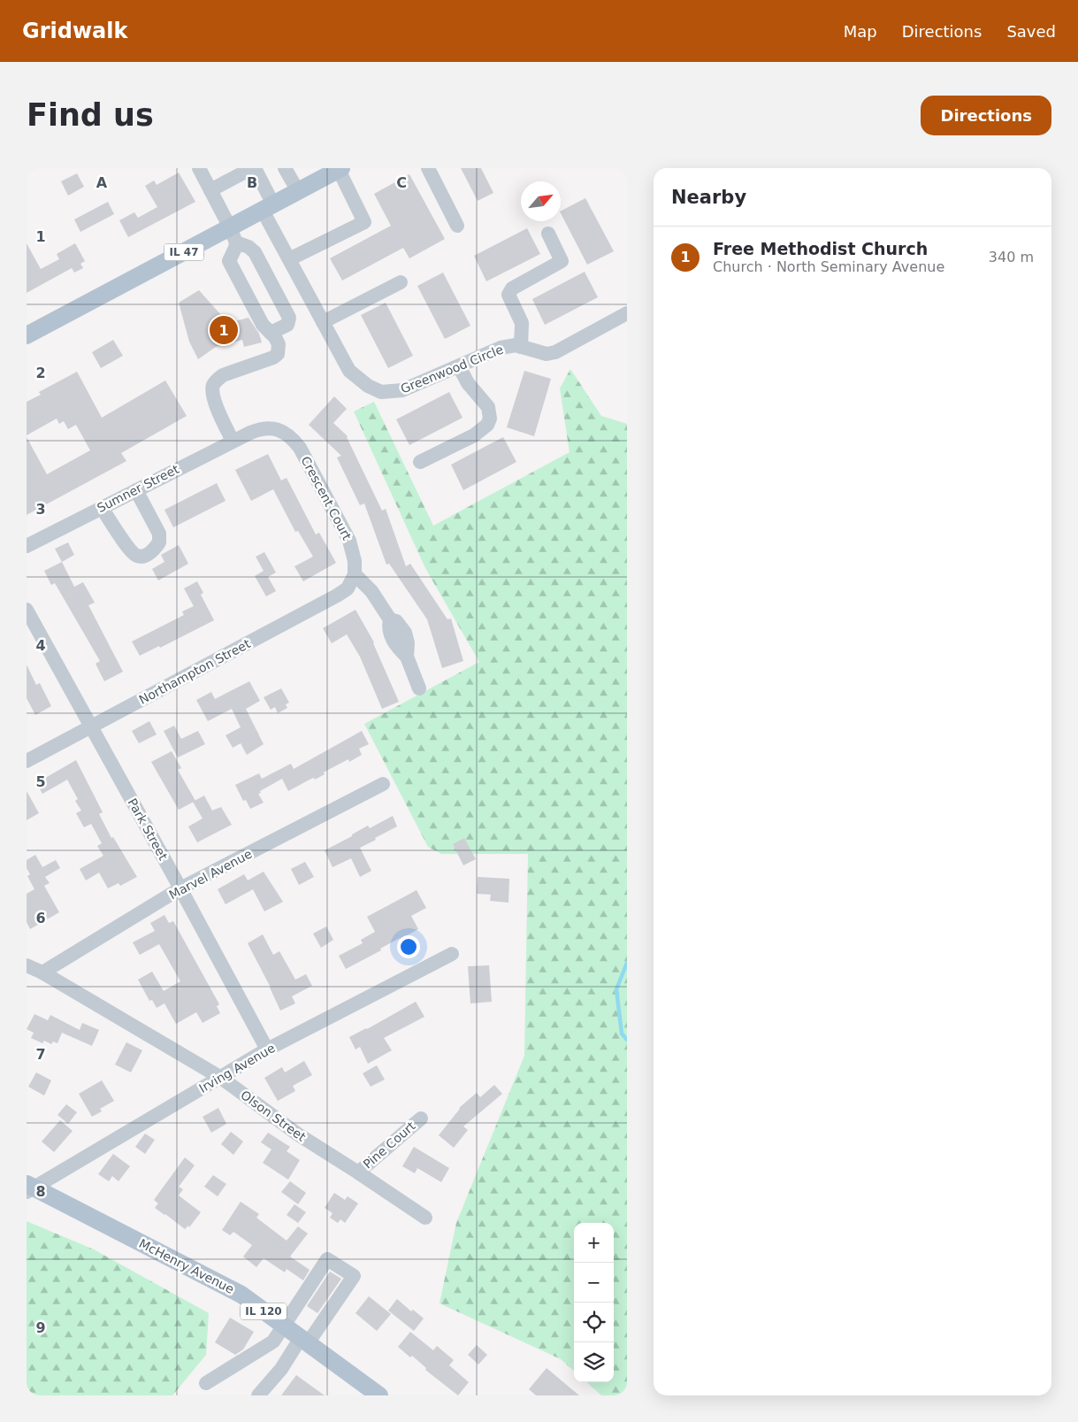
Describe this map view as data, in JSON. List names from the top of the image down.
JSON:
{
  "streets": {
    "main road": ["IL 47", "McHenry Avenue", "IL 120"],
    "street": [
      "Greenwood Circle",
      "Sumner Street",
      "Crescent Court",
      "Northampton Street",
      "Park Street",
      "Marvel Avenue",
      "Irving Avenue",
      "Olson Street",
      "Pine Court"
    ]
  },
  "crossings": [
    ["IL 47", "Greenwood Circle"],
    ["Sumner Street", "Crescent Court"],
    ["Crescent Court", "Northampton Street"],
    ["Northampton Street", "Park Street"],
    ["Park Street", "Marvel Avenue"],
    ["Park Street", "Irving Avenue"],
    ["Marvel Avenue", "Olson Street"],
    ["Irving Avenue", "Olson Street"],
    ["Irving Avenue", "McHenry Avenue"],
    ["Olson Street", "Pine Court"]
  ],
  "north": "top right",
  "page": {
    "header": "Gridwalk",
    "nav": ["Map", "Directions", "Saved"],
    "buttons": "Directions",
    "title": "Find us",
    "heading": "Nearby",
    "list": [
      {
        "mark": "1",
        "name": "Free Methodist Church",
        "note": "Church · North Seminary Avenue",
        "value": "340 m"
      }
    ],
    "pins": "1",
    "map_buttons": ["+", "−"]
  },
  "grid": {
    "columns": ["A", "B", "C"],
    "rows": [
      "1",
      "2",
      "3",
      "4",
      "5",
      "6",
      "7",
      "8",
      "9"
    ]
  }
}
